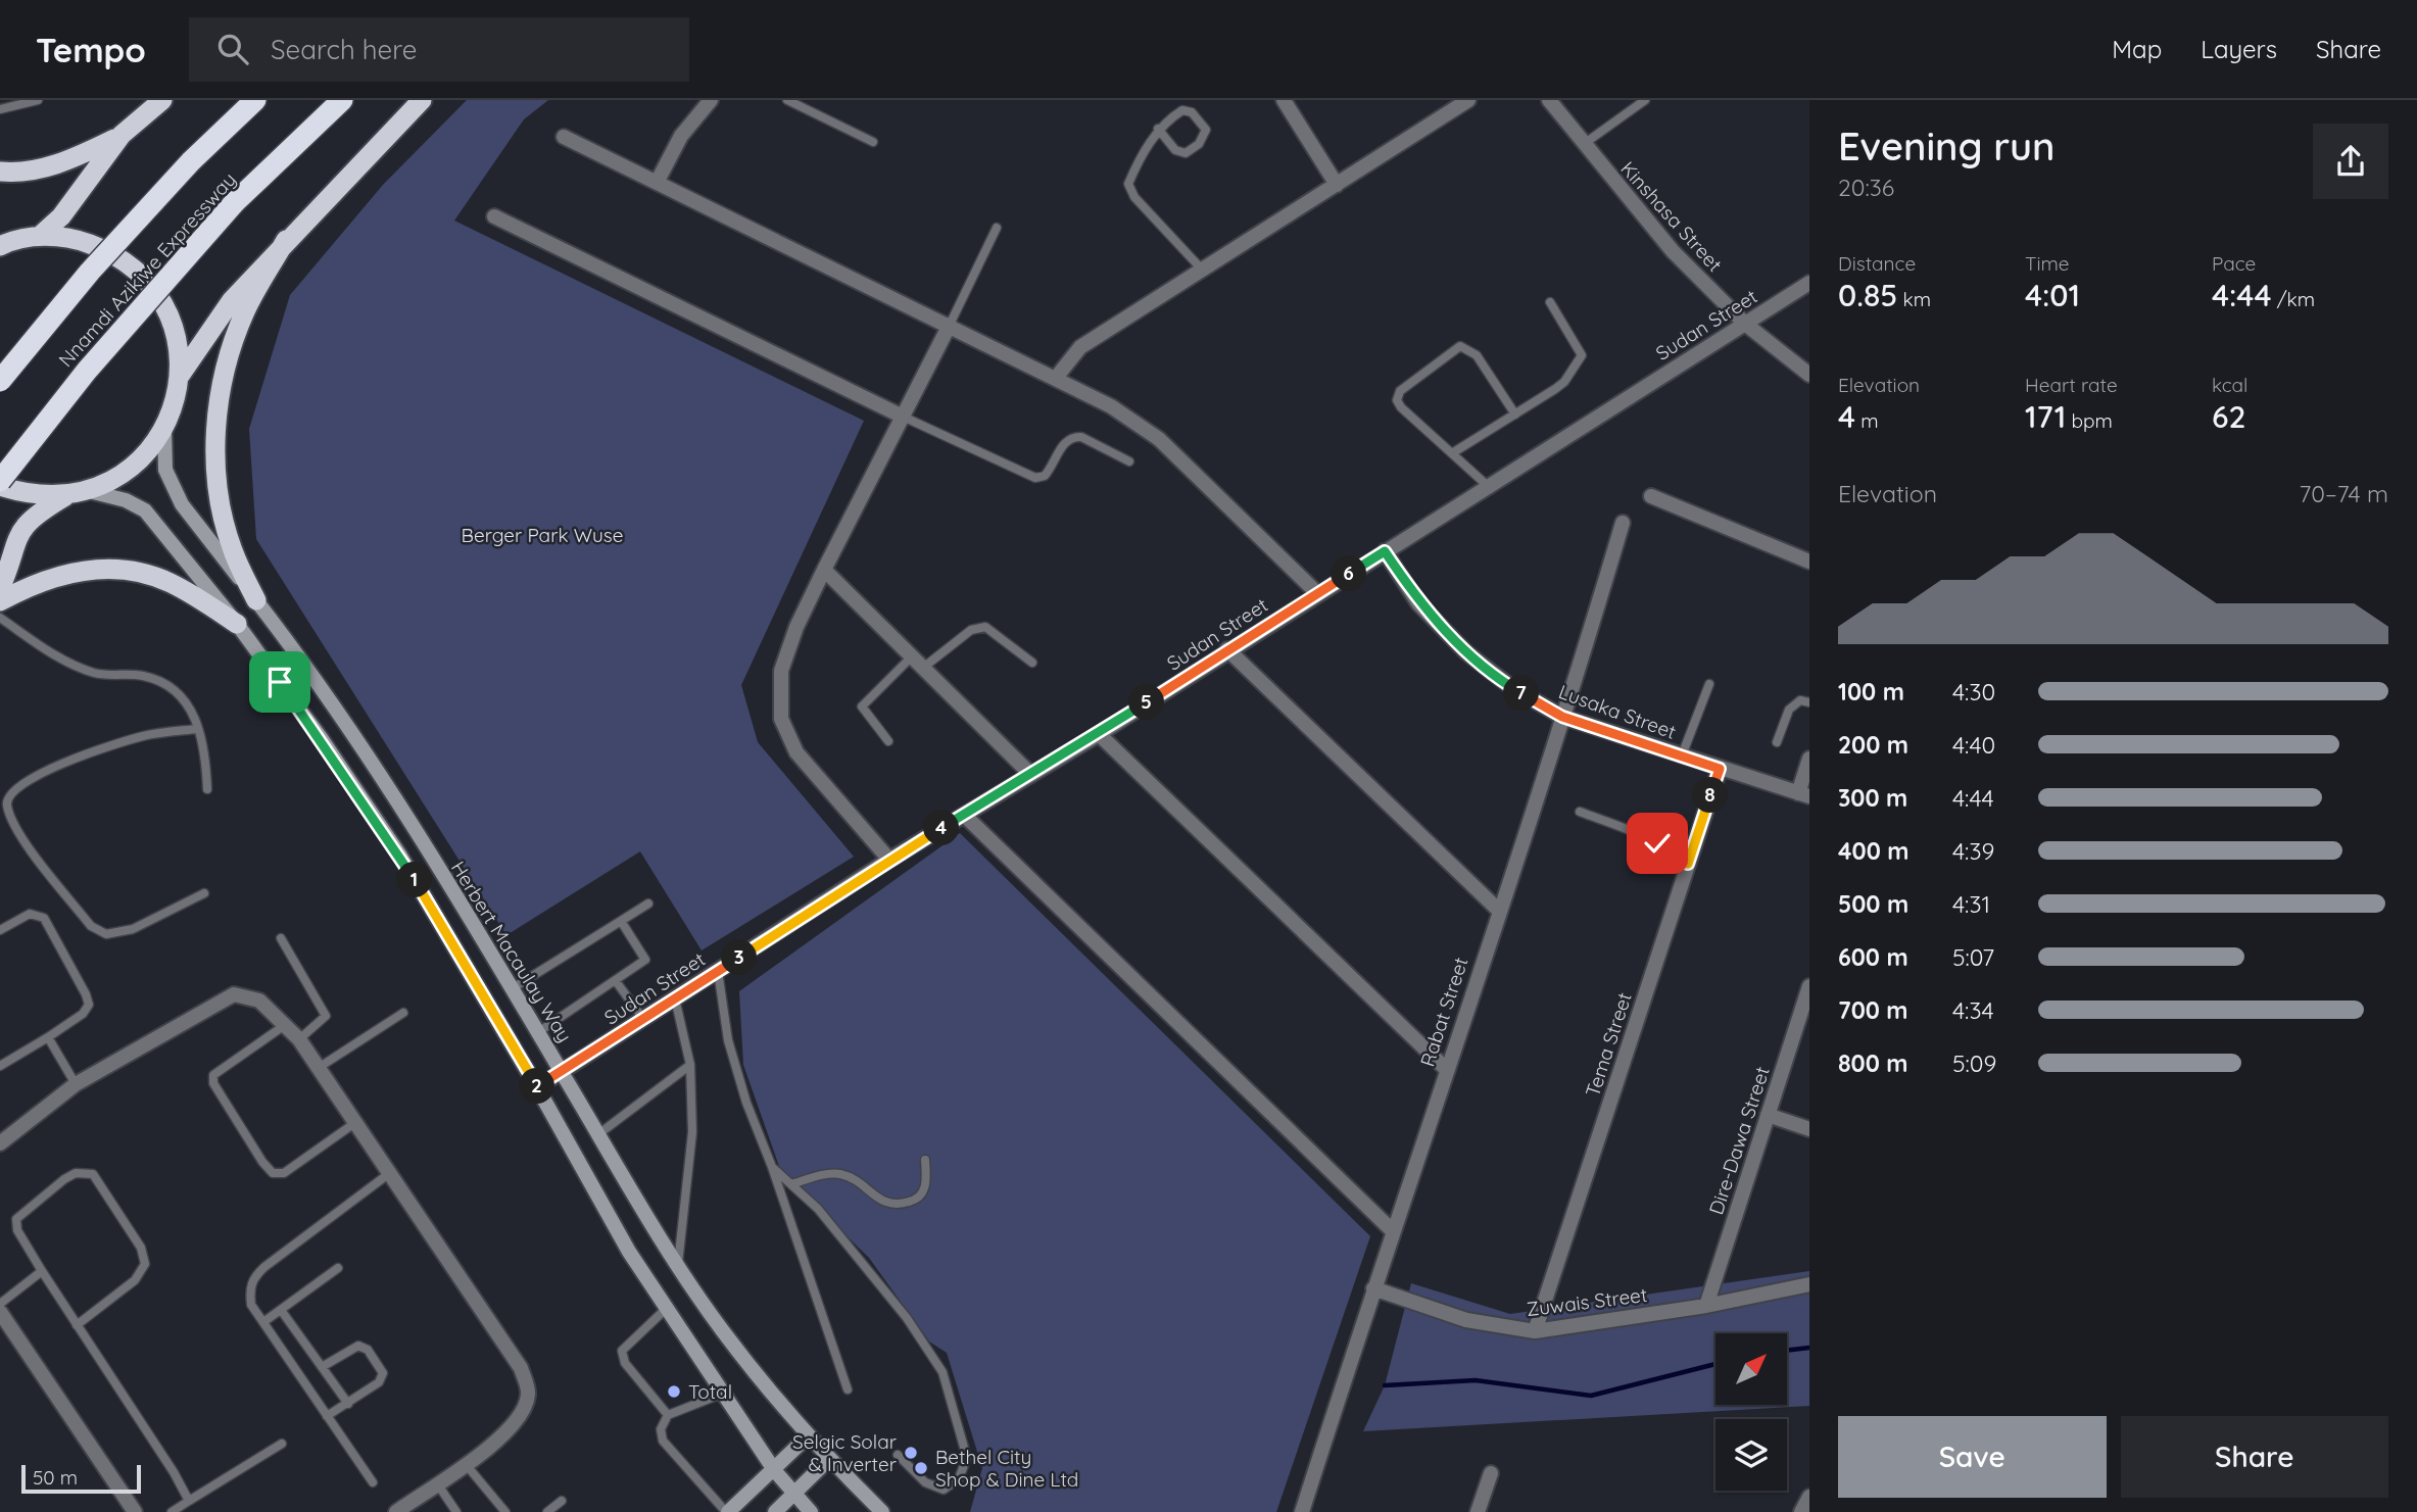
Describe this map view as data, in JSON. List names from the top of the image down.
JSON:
{
  "streets": {
    "highway": ["Nnamdi Azikiwe Expressway"],
    "main road": ["Herbert Macaulay Way"],
    "street": [
      "Kinshasa Street",
      "Sudan Street",
      "Lusaka Street",
      "Rabat Street",
      "Tema Street",
      "Dire-Dawa Street",
      "Zuwais Street"
    ]
  },
  "crossings": [
    ["Kinshasa Street", "Sudan Street"],
    ["Sudan Street", "Lusaka Street"],
    ["Sudan Street", "Herbert Macaulay Way"],
    ["Lusaka Street", "Rabat Street"],
    ["Lusaka Street", "Tema Street"],
    ["Rabat Street", "Zuwais Street"],
    ["Tema Street", "Zuwais Street"],
    ["Dire-Dawa Street", "Zuwais Street"]
  ],
  "parks": ["Berger Park Wuse"],
  "places": ["Total", "Selgic Solar & Inverter", "Bethel City Shop & Dine Ltd"],
  "scale_bar": "50 m",
  "north": "top right",
  "page": {
    "header": "Tempo",
    "search": "Search here",
    "nav": ["Map", "Layers", "Share"],
    "heading": ["Evening run", "20:36"],
    "stats": [
      ["Distance", "0.85 km"],
      ["Time", "4:01"],
      ["Pace", "4:44 /km"],
      ["Elevation", "4 m"],
      ["Heart rate", "171 bpm"],
      ["kcal", "62"]
    ],
    "chart": ["Elevation", "70–74 m"],
    "pins": [
      "6",
      "7",
      "5",
      "8",
      "4",
      "1",
      "3",
      "2"
    ],
    "list": [
      {
        "name": "100 m",
        "note": "4:30"
      },
      {
        "name": "200 m",
        "note": "4:40"
      },
      {
        "name": "300 m",
        "note": "4:44"
      },
      {
        "name": "400 m",
        "note": "4:39"
      },
      {
        "name": "500 m",
        "note": "4:31"
      },
      {
        "name": "600 m",
        "note": "5:07"
      },
      {
        "name": "700 m",
        "note": "4:34"
      },
      {
        "name": "800 m",
        "note": "5:09"
      }
    ],
    "buttons": ["Save", "Share"],
    "scale": "50 m"
  }
}
